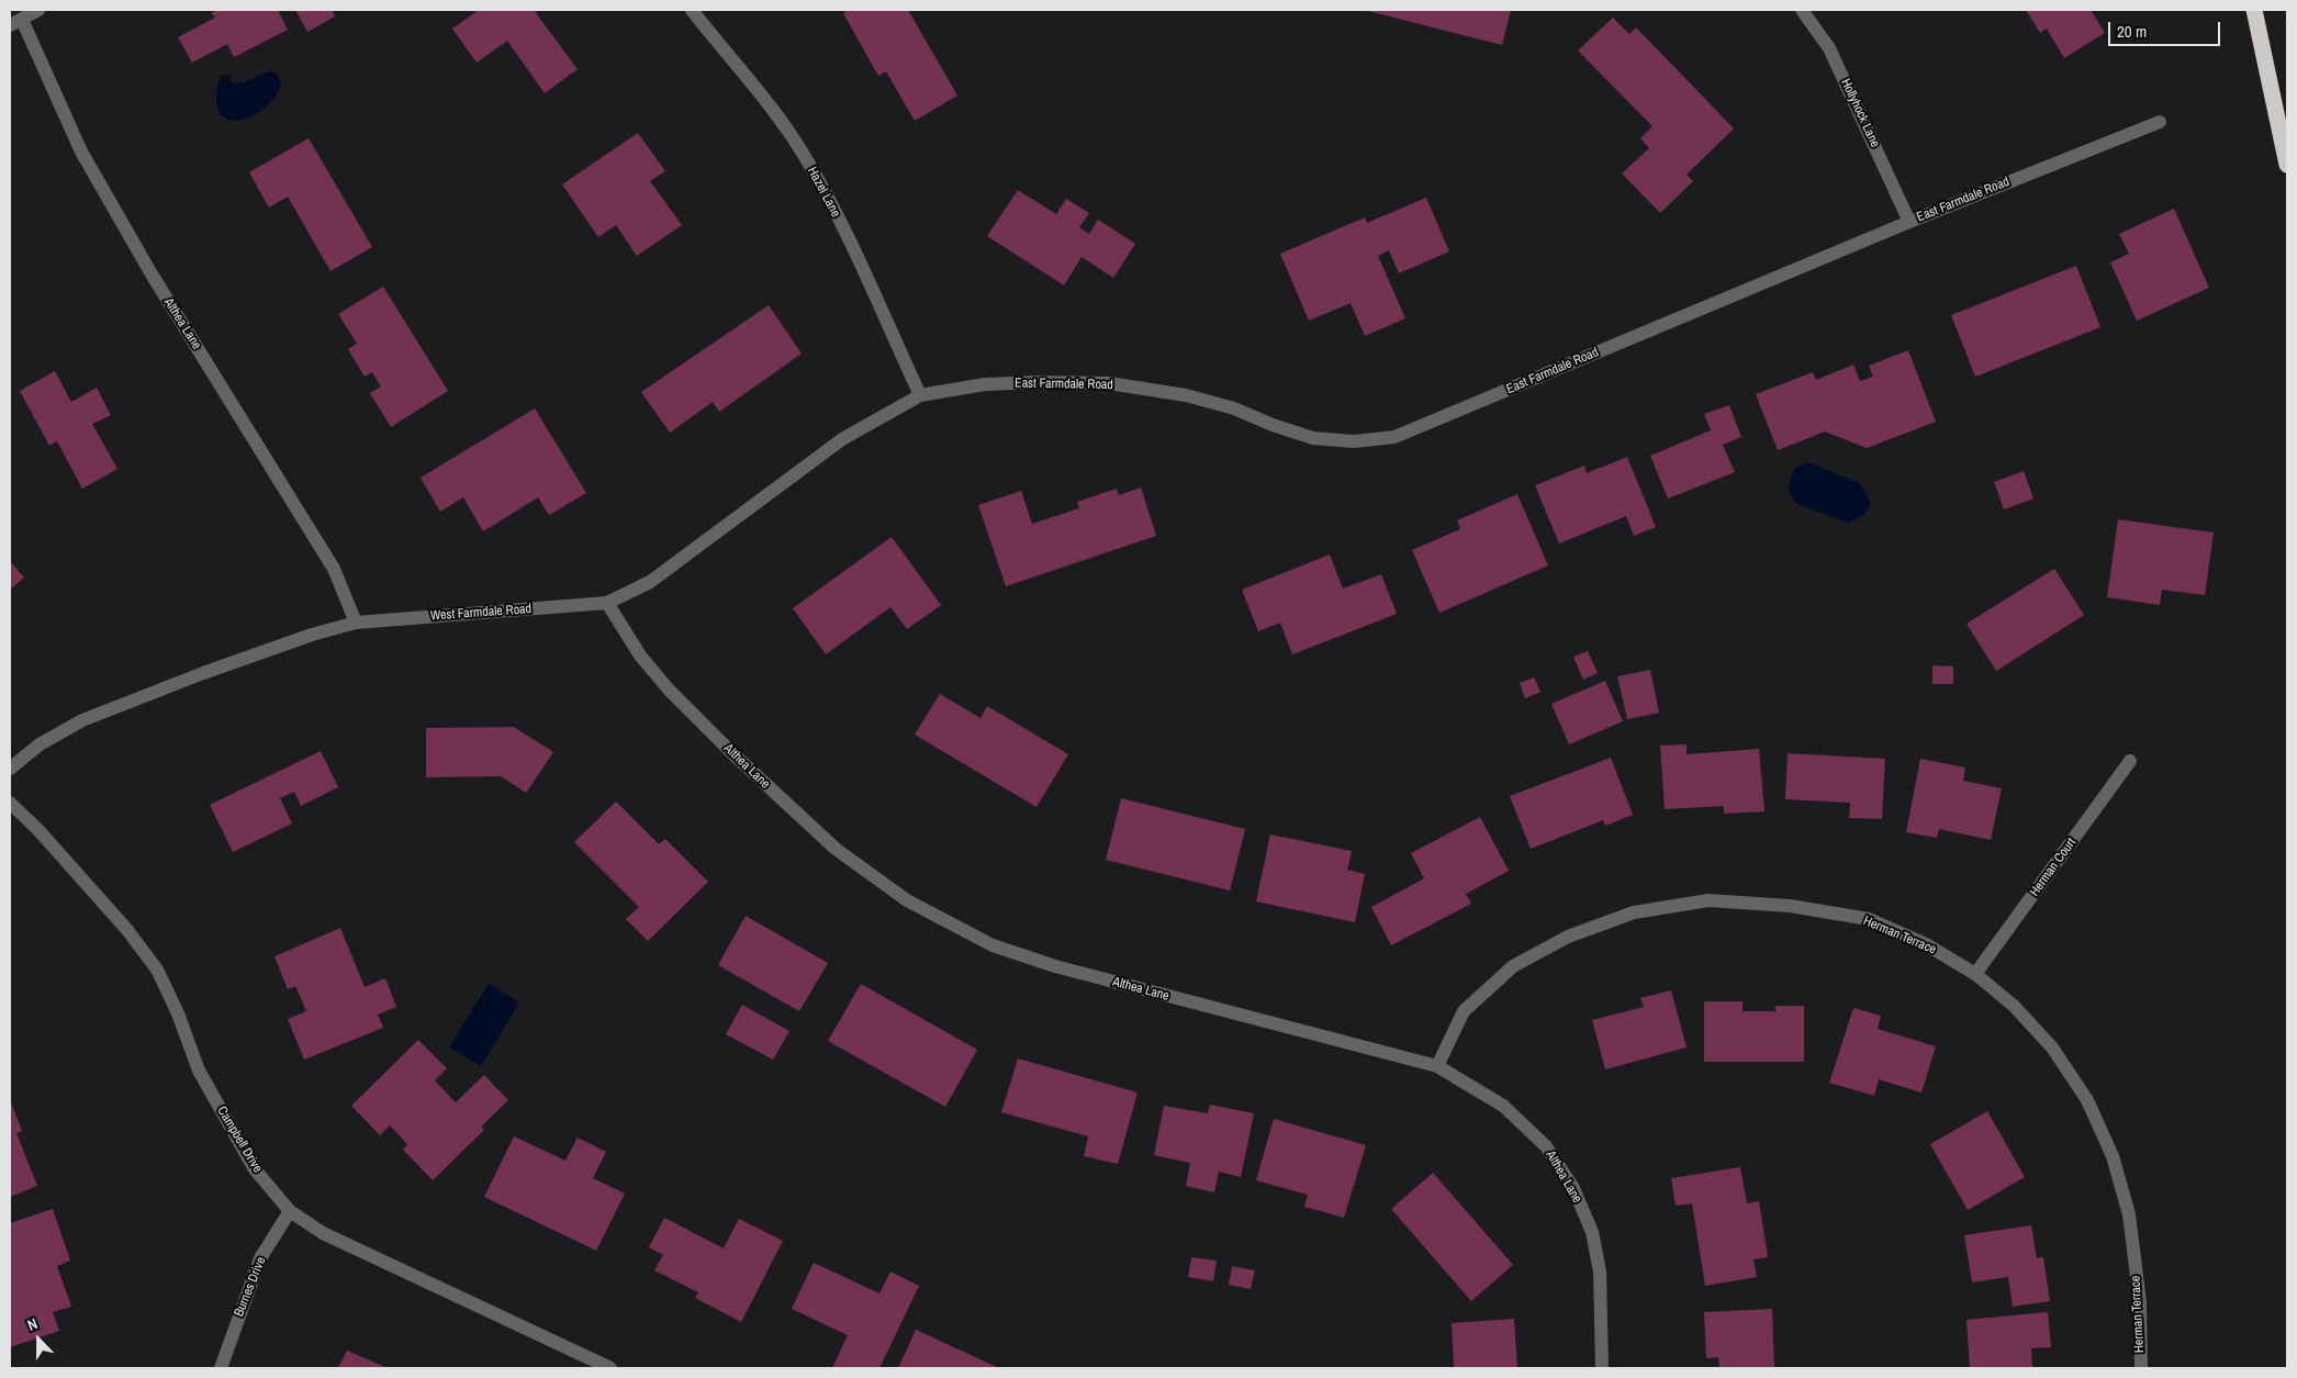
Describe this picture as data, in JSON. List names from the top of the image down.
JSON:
{
  "streets": {
    "street": [
      "Hollyhock Lane",
      "Hazel Lane",
      "East Farmdale Road",
      "Althea Lane",
      "West Farmdale Road",
      "Herman Court",
      "Herman Terrace",
      "Campbell Drive",
      "Burnes Drive"
    ]
  },
  "crossings": [
    ["Hollyhock Lane", "East Farmdale Road"],
    ["Hazel Lane", "East Farmdale Road"],
    ["Hazel Lane", "West Farmdale Road"],
    ["East Farmdale Road", "West Farmdale Road"],
    ["Althea Lane", "West Farmdale Road"],
    ["Althea Lane", "Herman Terrace"],
    ["Herman Court", "Herman Terrace"],
    ["Campbell Drive", "Burnes Drive"]
  ],
  "scale_bar": "20 m",
  "north": "top"
}
